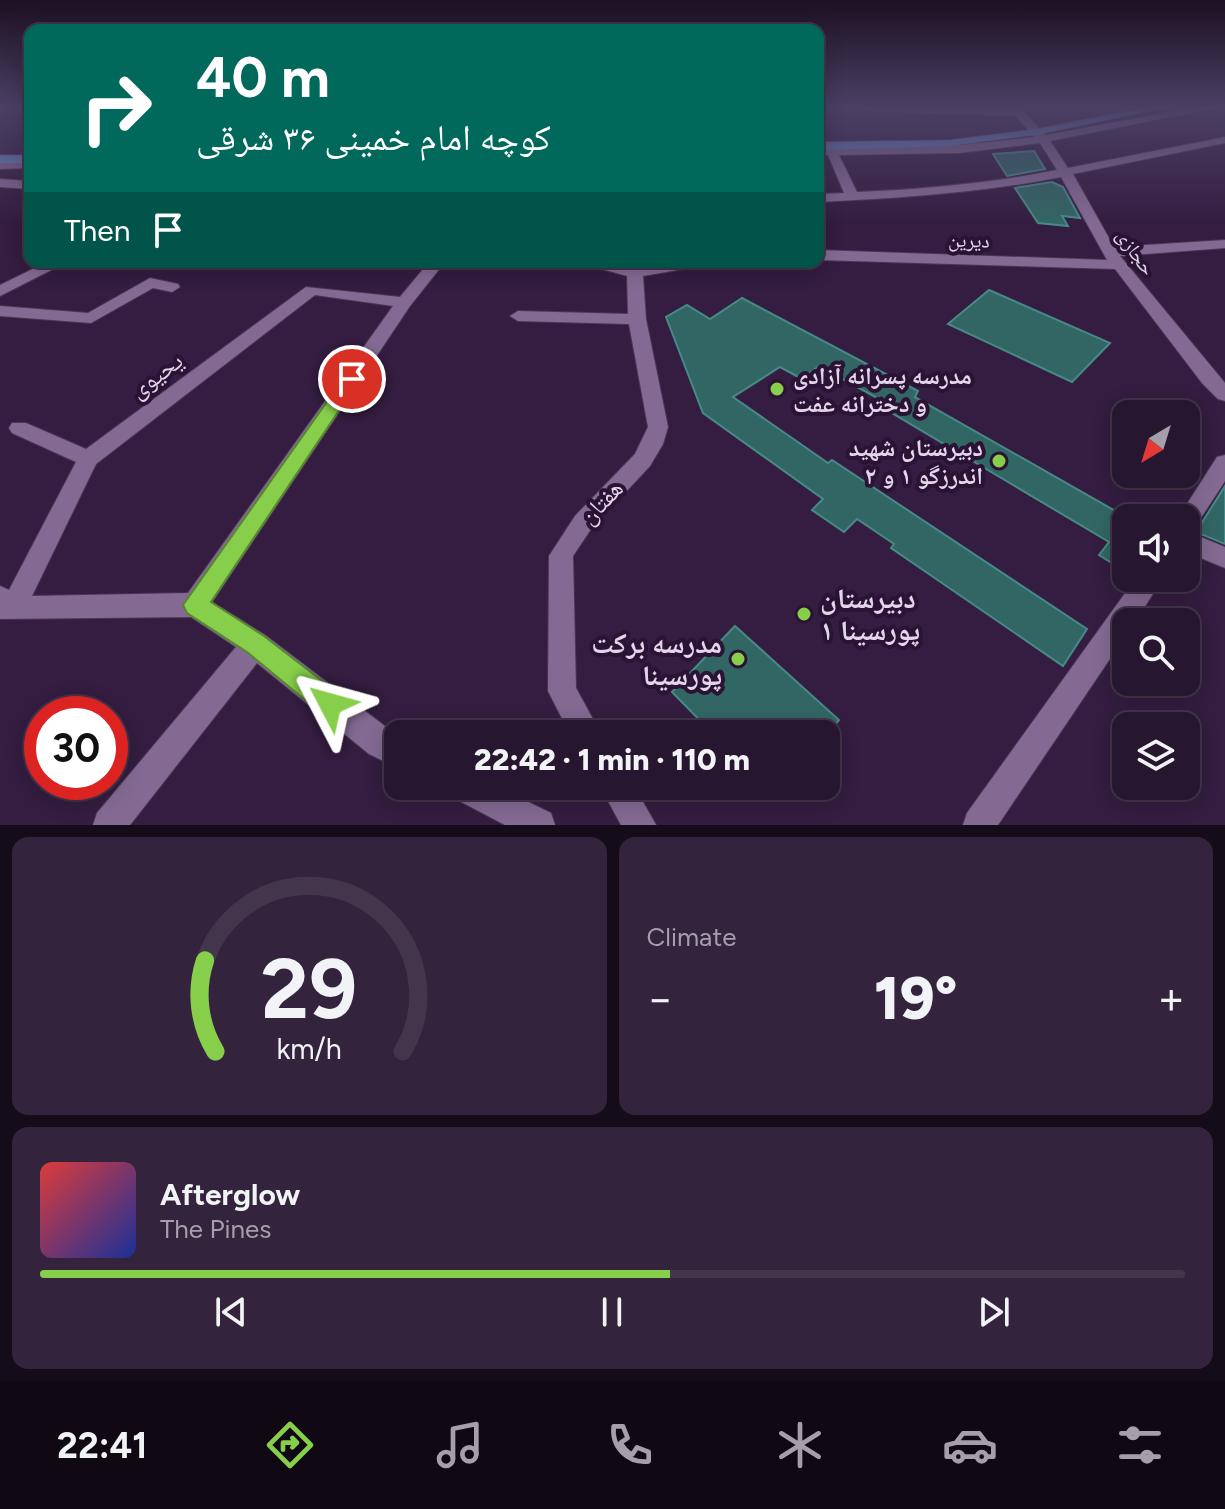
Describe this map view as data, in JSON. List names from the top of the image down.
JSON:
{
  "streets": {
    "street": [
      "دیرین",
      "حجازی",
      "یحیوی",
      "هفتان"
    ]
  },
  "crossings": [
    ["دیرین", "حجازی"]
  ],
  "places": [
    "مدرسه پسرانه آزادی و دخترانه عفت",
    "دبیرستان شهید اندرزگو ۱ و ۲",
    "دبیرستان پورسینا ۱",
    "مدرسه برکت پورسینا"
  ],
  "north": "bottom left",
  "page": {
    "turn": ["40 m", "کوچه امام خمینی ۳۶ شرقی"],
    "then": "Then",
    "limit": "30",
    "trip": "22:42 · 1 min · 110 m",
    "tile": "Climate",
    "heat": ["−", "19°", "+"],
    "song": ["Afterglow", "The Pines"],
    "tabs": "22:41",
    "gauge": ["29", "km/h"]
  }
}
